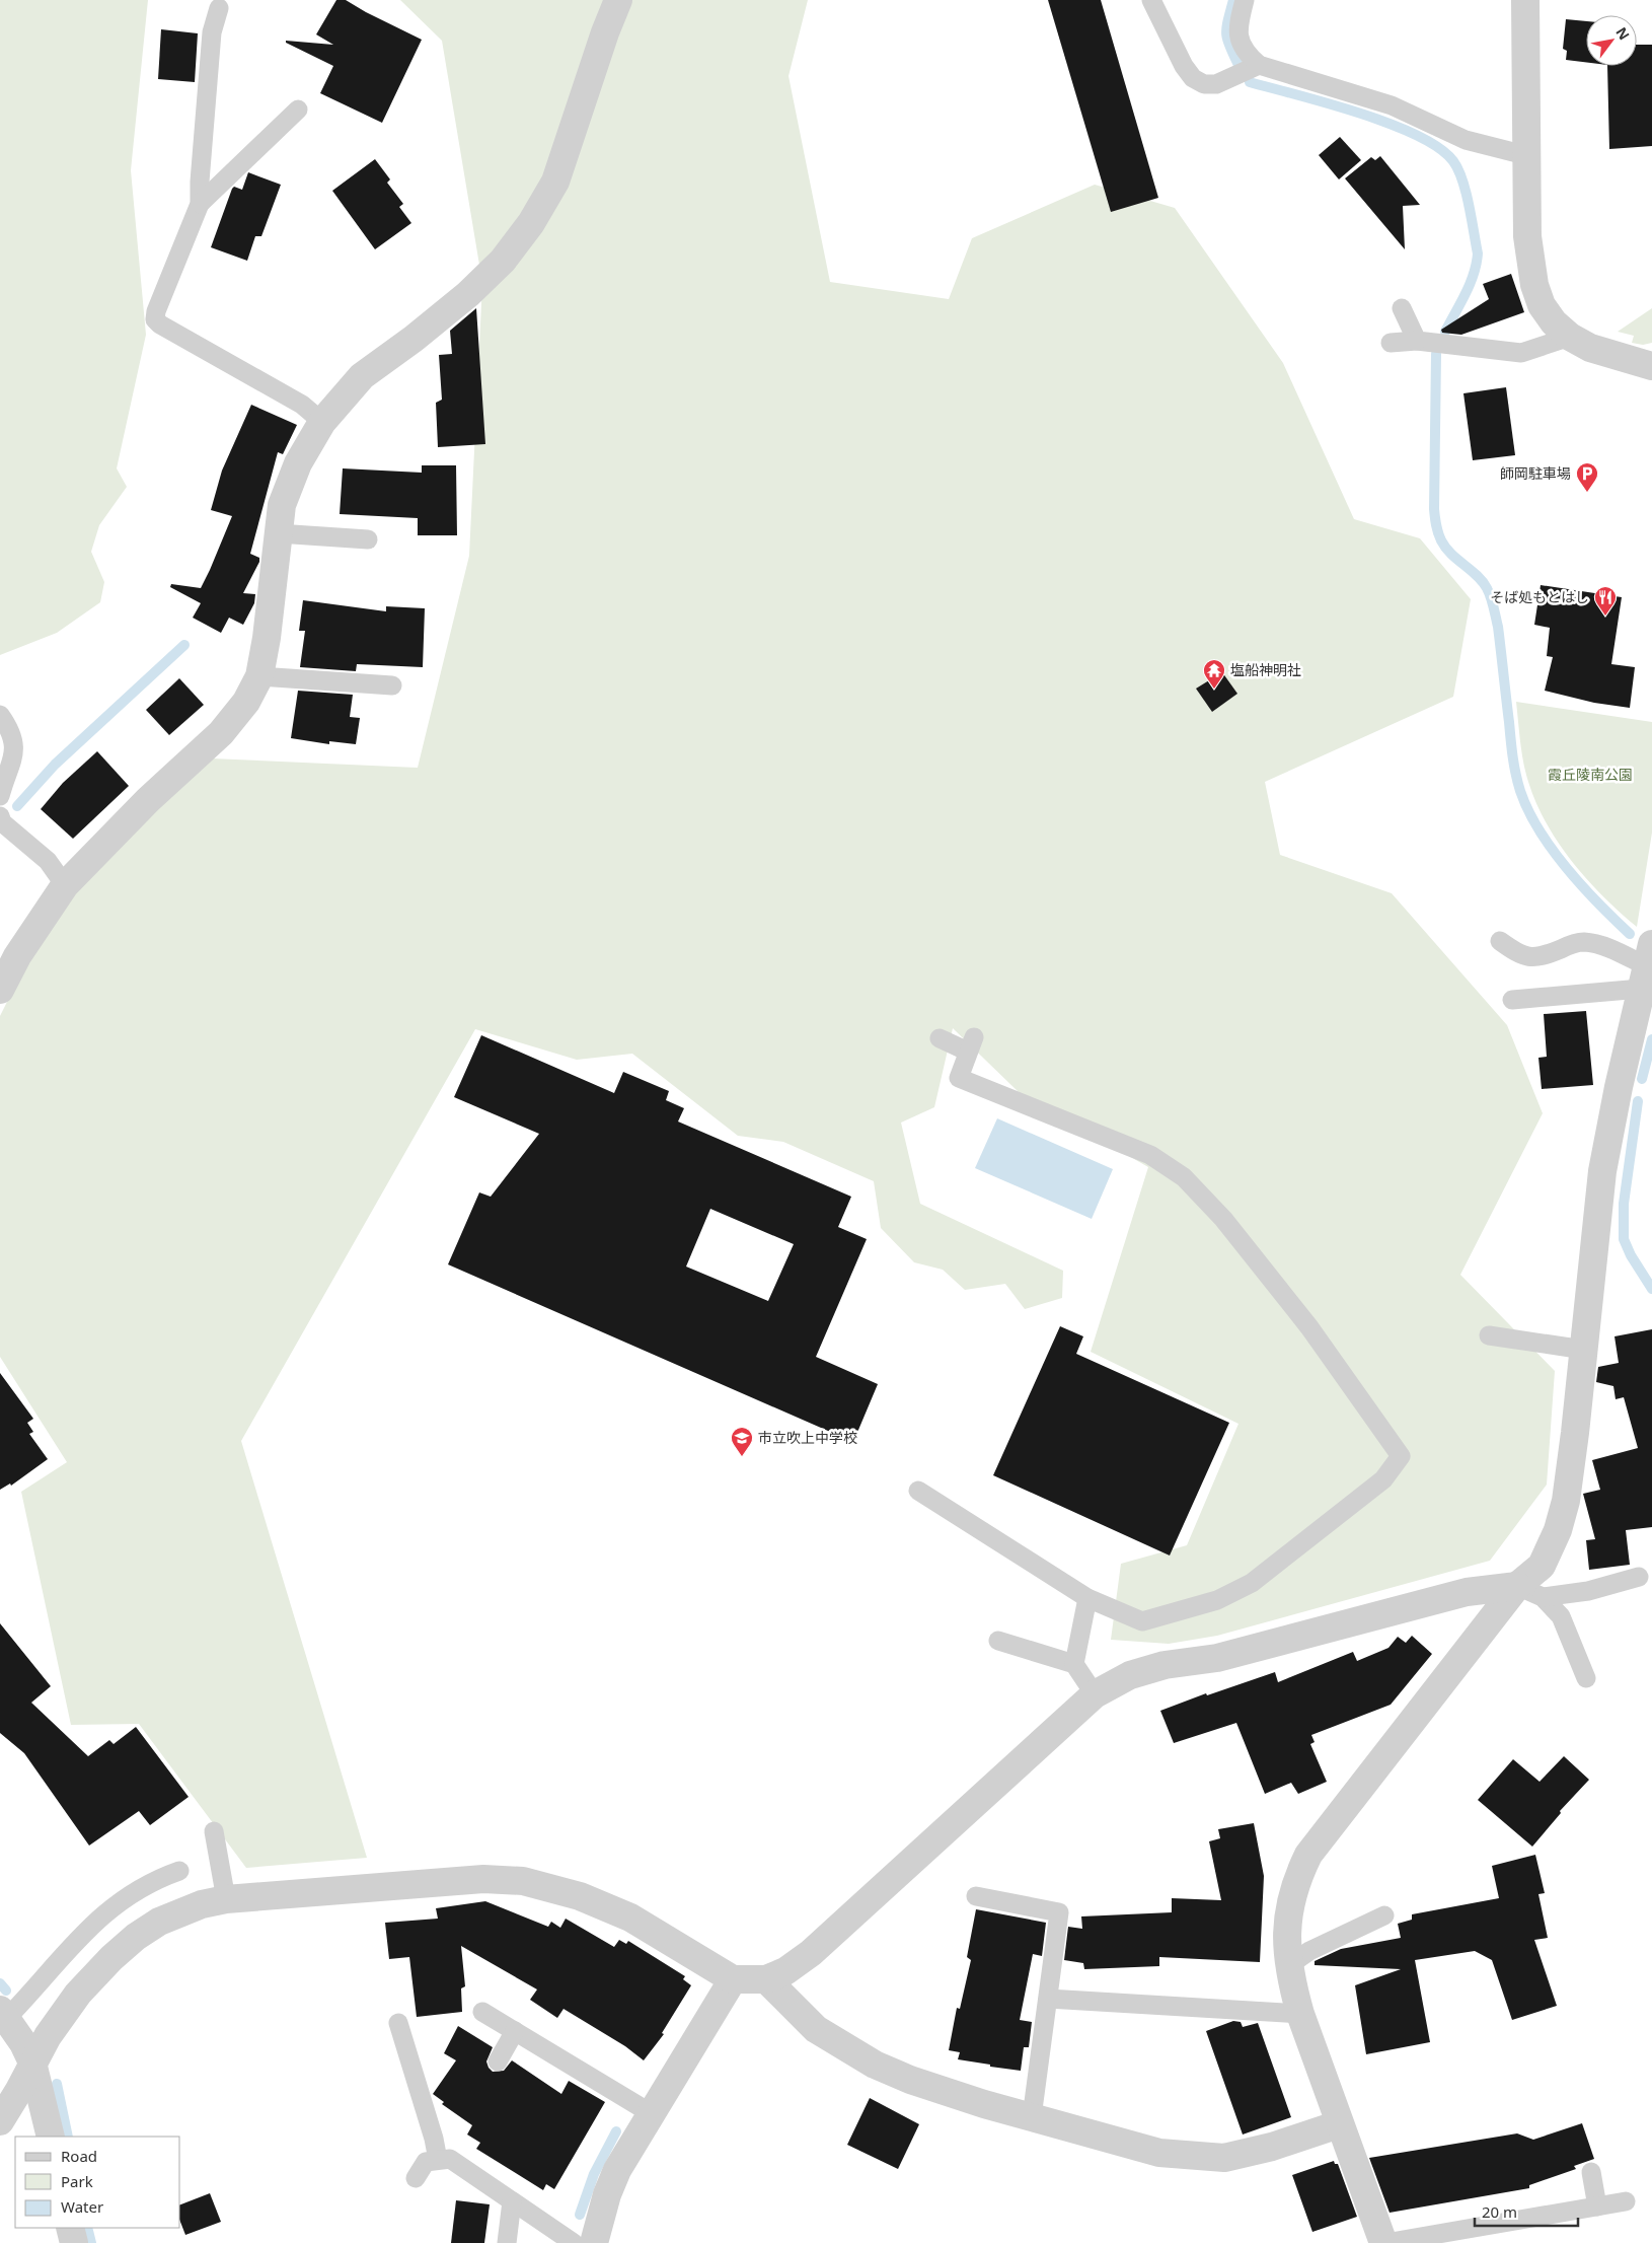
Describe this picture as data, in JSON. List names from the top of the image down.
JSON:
{
  "parks": ["霞丘陵南公園"],
  "places": {
    "parking": ["師岡駐車場"],
    "restaurant": ["そば処もとはし"],
    "temple": ["塩船神明社"],
    "school or university": ["市立吹上中学校"]
  },
  "legend": ["Road", "Park", "Water"],
  "scale_bar": "20 m",
  "north": "top right"
}
